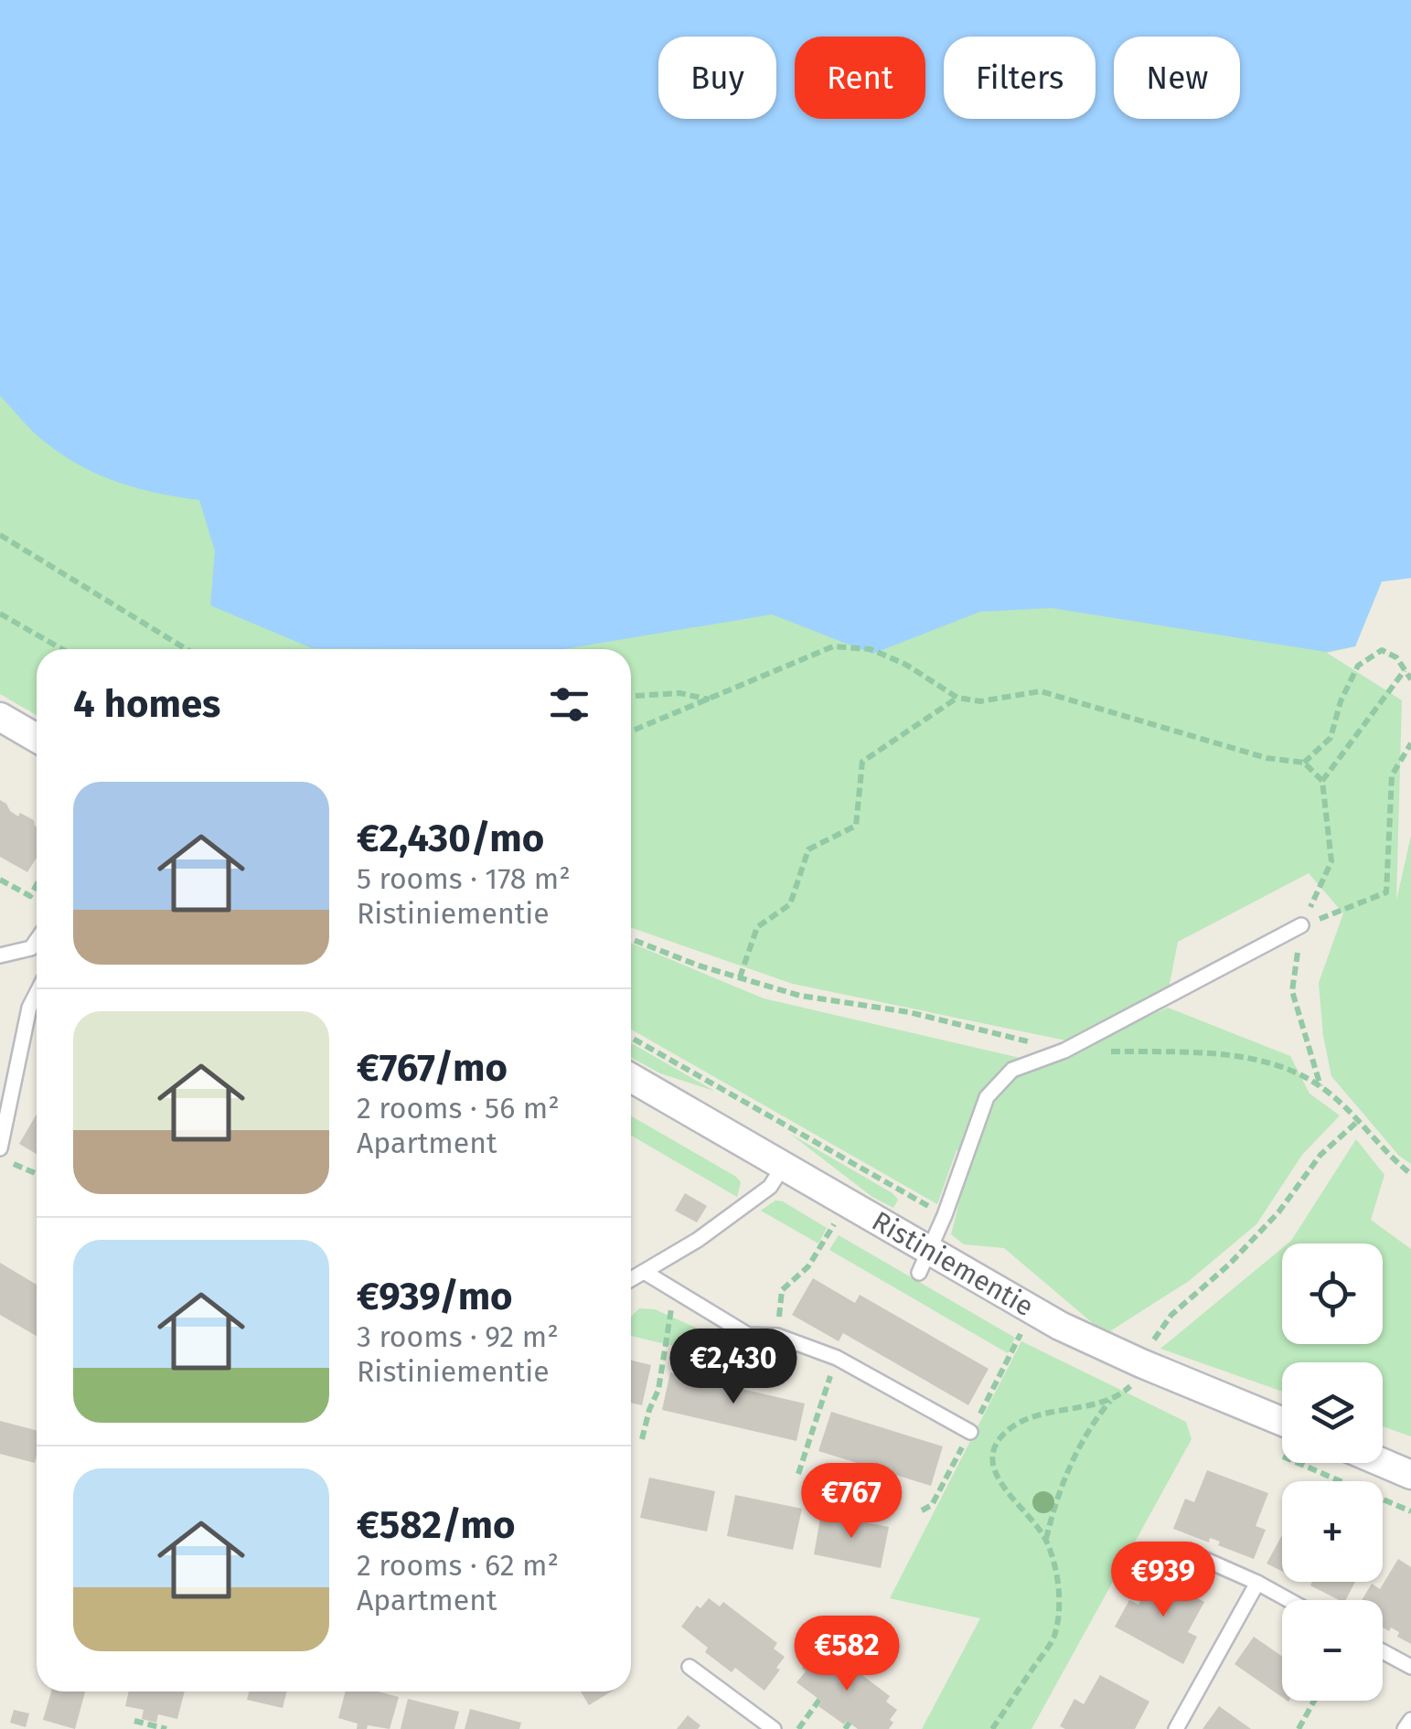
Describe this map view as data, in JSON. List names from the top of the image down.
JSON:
{
  "streets": {
    "street": ["Ristiniementie"]
  },
  "page": {
    "chip": [
      "Buy",
      "Rent",
      "Filters",
      "New"
    ],
    "heading": "4 homes",
    "list": [
      {
        "name": "€2,430/mo",
        "note": "5 rooms · 178 m² · Ristiniementie"
      },
      {
        "name": "€767/mo",
        "note": "2 rooms · 56 m² · Apartment"
      },
      {
        "name": "€939/mo",
        "note": "3 rooms · 92 m² · Ristiniementie"
      },
      {
        "name": "€582/mo",
        "note": "2 rooms · 62 m² · Apartment"
      }
    ],
    "map_buttons": ["+", "−"],
    "price": [
      "€2,430",
      "€767",
      "€939",
      "€582"
    ]
  }
}
